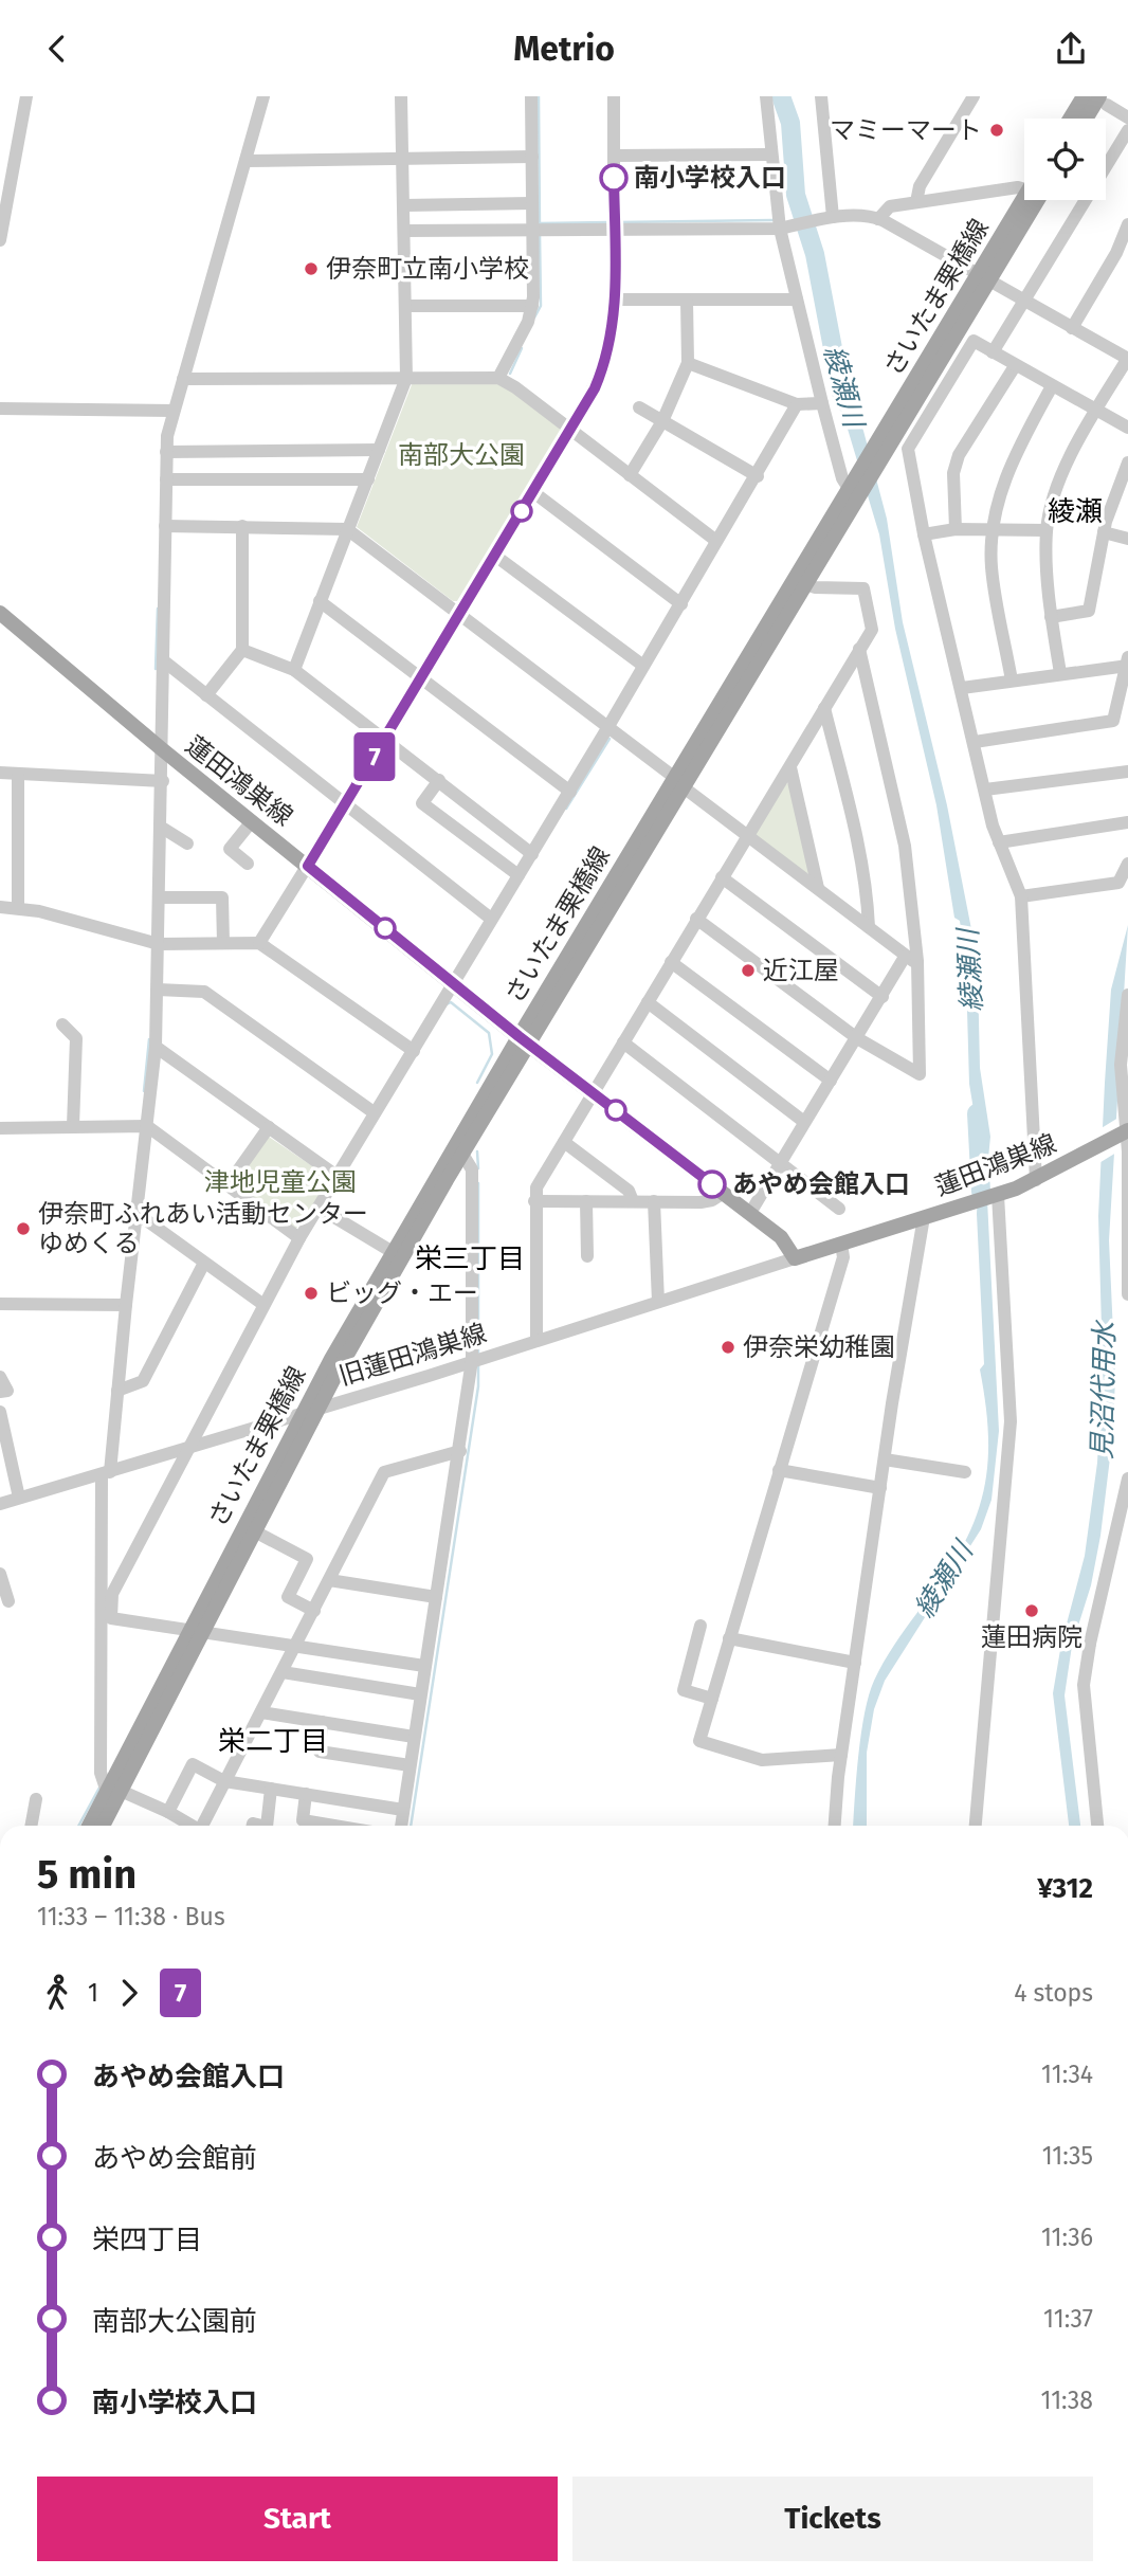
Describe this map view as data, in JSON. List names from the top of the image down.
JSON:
{
  "streets": {
    "main road": ["さいたま栗橋線", "蓮田鴻巣線"],
    "street": ["旧蓮田鴻巣線"]
  },
  "crossings": [
    ["さいたま栗橋線", "蓮田鴻巣線"],
    ["さいたま栗橋線", "旧蓮田鴻巣線"],
    ["蓮田鴻巣線", "旧蓮田鴻巣線"]
  ],
  "districts": ["綾瀬", "栄三丁目", "栄二丁目"],
  "water": ["綾瀬川", "見沼代用水"],
  "parks": ["南部大公園", "津地児童公園"],
  "places": [
    "マミーマート",
    "南小学校入口",
    "伊奈町立南小学校",
    "近江屋",
    "あやめ会館入口",
    "伊奈町ふれあい活動センター ゆめくる",
    "ビッグ・エー",
    "伊奈栄幼稚園",
    "蓮田病院"
  ],
  "lines": ["bus line 7"],
  "page": {
    "header": "Metrio",
    "on_map": "7",
    "heading": ["5 min", "11:33 – 11:38 · Bus", "¥312"],
    "legs": ["1", "7", "4 stops"],
    "list": [
      {
        "name": "あやめ会館入口",
        "value": "11:34"
      },
      {
        "name": "あやめ会館前",
        "value": "11:35"
      },
      {
        "name": "栄四丁目",
        "value": "11:36"
      },
      {
        "name": "南部大公園前",
        "value": "11:37"
      },
      {
        "name": "南小学校入口",
        "value": "11:38"
      }
    ],
    "buttons": ["Start", "Tickets"]
  }
}
